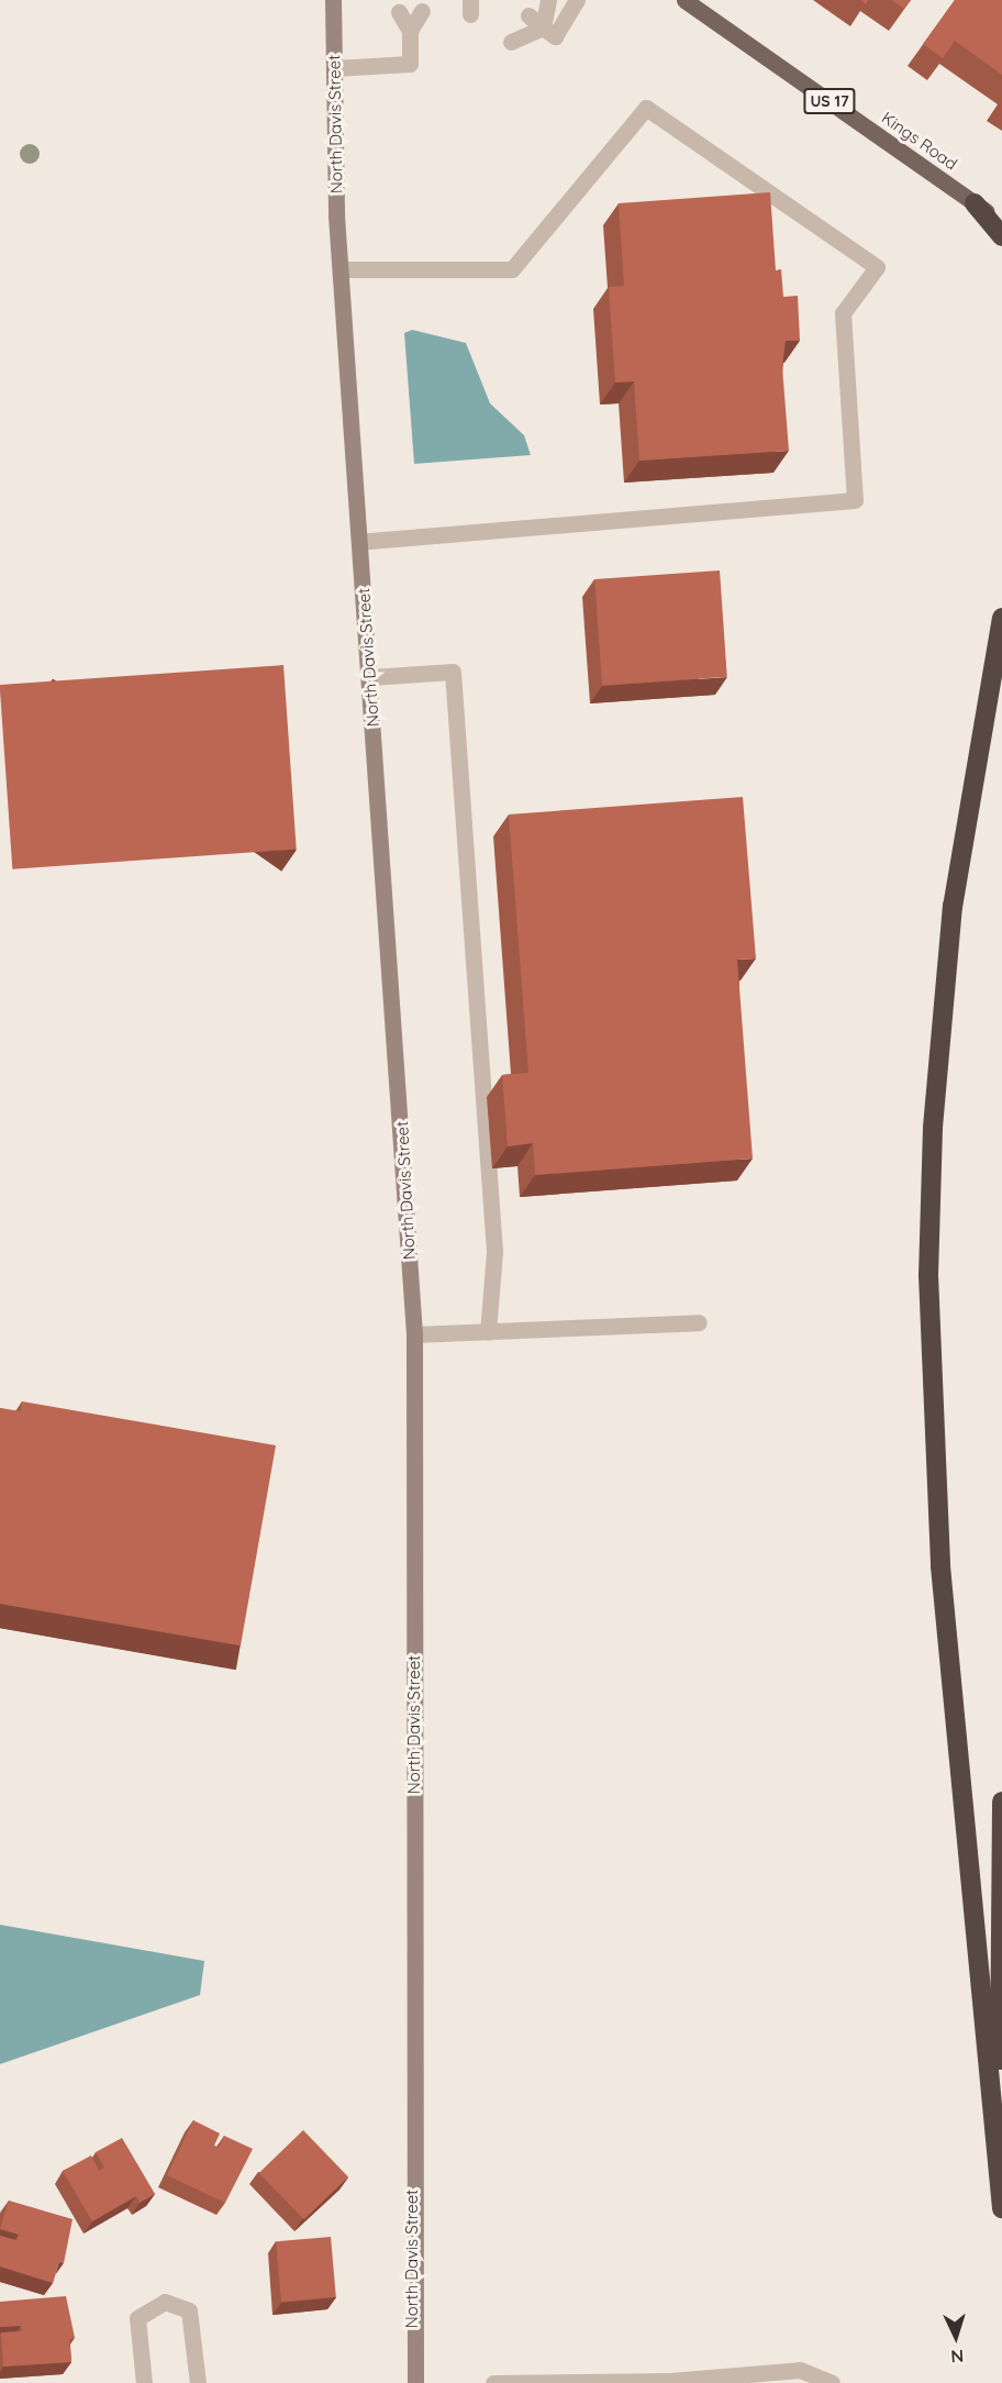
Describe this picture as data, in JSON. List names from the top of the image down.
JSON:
{
  "streets": {
    "main road": ["US 17", "Kings Road"],
    "street": ["North Davis Street"]
  },
  "north": "bottom"
}
